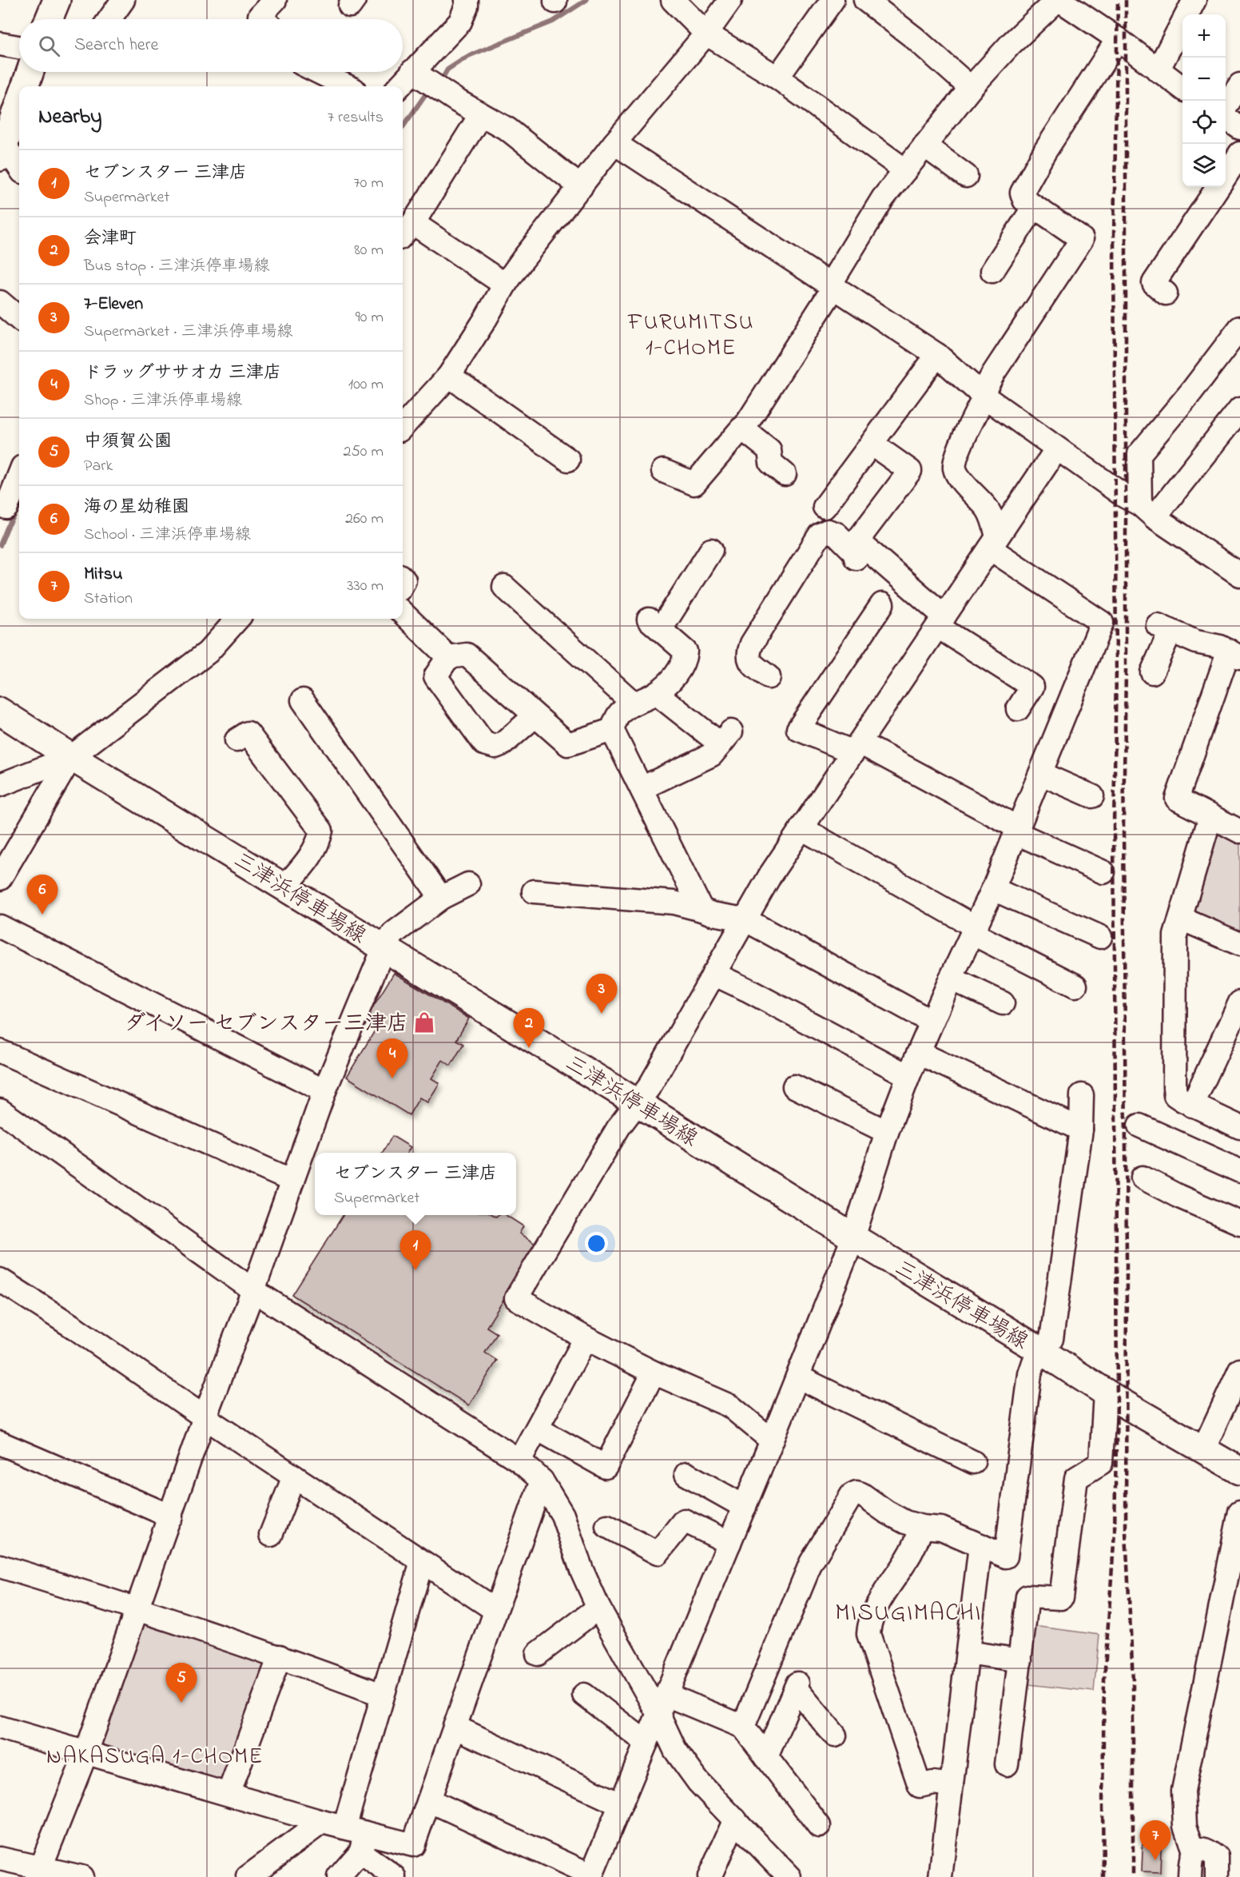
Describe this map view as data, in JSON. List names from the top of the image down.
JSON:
{
  "streets": {
    "main road": ["三津浜停車場線"]
  },
  "districts": ["FURUMITSU 1-CHOME", "MISUGIMACHI", "NAKASUGA 1-CHOME"],
  "places": {
    "shop": ["ダイソー セブンスター三津店"]
  },
  "page": {
    "map_buttons": ["+", "−"],
    "search": "Search here",
    "heading": ["Nearby", "7 results"],
    "list": [
      {
        "mark": "1",
        "name": "セブンスター 三津店",
        "note": "Supermarket",
        "value": "70 m"
      },
      {
        "mark": "2",
        "name": "会津町",
        "note": "Bus stop · 三津浜停車場線",
        "value": "80 m"
      },
      {
        "mark": "3",
        "name": "7-Eleven",
        "note": "Supermarket · 三津浜停車場線",
        "value": "90 m"
      },
      {
        "mark": "4",
        "name": "ドラッグササオカ 三津店",
        "note": "Shop · 三津浜停車場線",
        "value": "100 m"
      },
      {
        "mark": "5",
        "name": "中須賀公園",
        "note": "Park",
        "value": "250 m"
      },
      {
        "mark": "6",
        "name": "海の星幼稚園",
        "note": "School · 三津浜停車場線",
        "value": "260 m"
      },
      {
        "mark": "7",
        "name": "Mitsu",
        "note": "Station",
        "value": "330 m"
      }
    ],
    "pins": [
      "6",
      "3",
      "2",
      "4",
      "1",
      "5",
      "7"
    ],
    "popup": ["セブンスター 三津店", "Supermarket"]
  }
}
